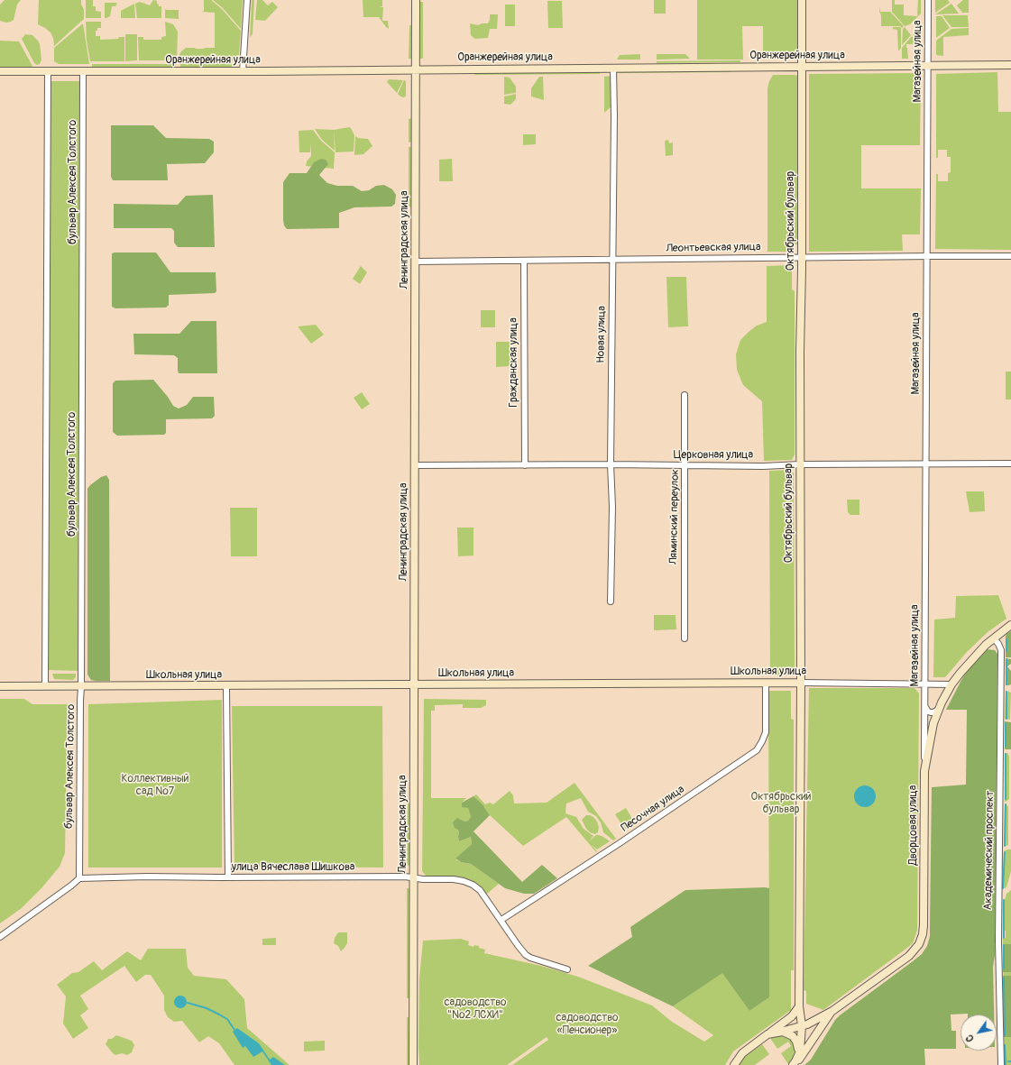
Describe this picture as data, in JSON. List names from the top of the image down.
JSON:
{
  "streets": {
    "street": [
      "Оранжерейная улица",
      "Магазейная улица",
      "бульвар Алексея Толстого",
      "Октябрьский бульвар",
      "Ленинградская улица",
      "Леонтьевская улица",
      "Новая улица",
      "Гражданская улица",
      "Церковная улица",
      "Ляминский переулок",
      "Школьная улица",
      "Песочная улица",
      "Дворцовая улица",
      "Академический проспект",
      "улица Вячеслава Шишкова"
    ]
  },
  "crossings": [
    ["Оранжерейная улица", "Магазейная улица"],
    ["Оранжерейная улица", "бульвар Алексея Толстого"],
    ["Оранжерейная улица", "Октябрьский бульвар"],
    ["Оранжерейная улица", "Ленинградская улица"],
    ["Оранжерейная улица", "Новая улица"],
    ["Магазейная улица", "Леонтьевская улица"],
    ["Магазейная улица", "Церковная улица"],
    ["Магазейная улица", "Школьная улица"],
    ["Магазейная улица", "Дворцовая улица"],
    ["бульвар Алексея Толстого", "Школьная улица"],
    ["бульвар Алексея Толстого", "улица Вячеслава Шишкова"],
    ["Октябрьский бульвар", "Леонтьевская улица"],
    ["Октябрьский бульвар", "Церковная улица"],
    ["Октябрьский бульвар", "Школьная улица"],
    ["Ленинградская улица", "Леонтьевская улица"],
    ["Ленинградская улица", "Церковная улица"],
    ["Ленинградская улица", "Школьная улица"],
    ["Ленинградская улица", "улица Вячеслава Шишкова"],
    ["Леонтьевская улица", "Новая улица"],
    ["Леонтьевская улица", "Гражданская улица"],
    ["Новая улица", "Церковная улица"],
    ["Гражданская улица", "Церковная улица"],
    ["Церковная улица", "Ляминский переулок"],
    ["Школьная улица", "Песочная улица"],
    ["Школьная улица", "Дворцовая улица"],
    ["Песочная улица", "улица Вячеслава Шишкова"],
    ["Дворцовая улица", "Академический проспект"]
  ],
  "parks": [
    "Коллективный сад №7",
    "Октябрьский бульвар",
    "садоводство \"№2 ЛСХИ\"",
    "садоводство «Пенсионер»"
  ],
  "north": "bottom left"
}
